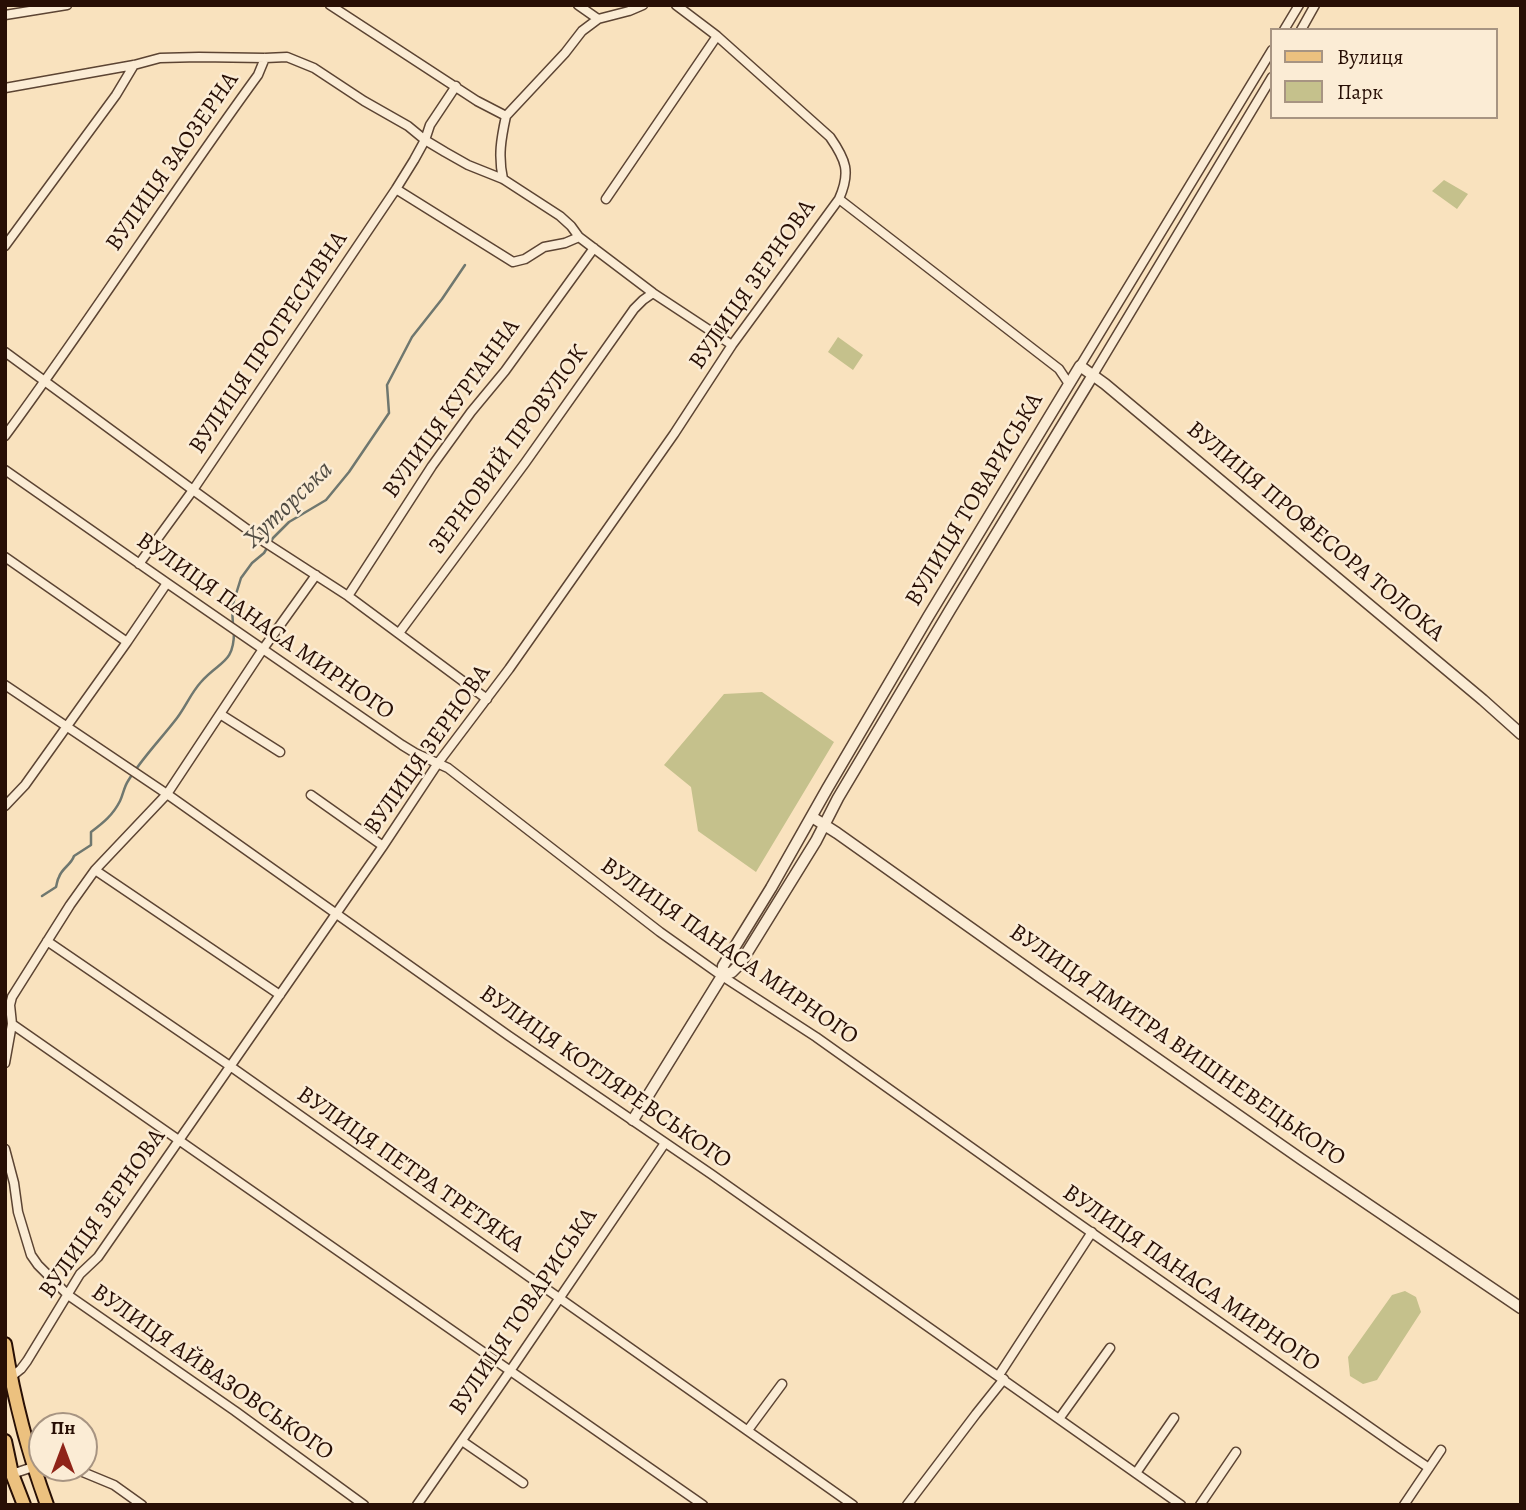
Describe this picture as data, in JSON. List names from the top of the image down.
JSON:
{
  "streets": {
    "street": [
      "ВУЛИЦЯ ЗАОЗЕРНА",
      "ВУЛИЦЯ ЗЕРНОВА",
      "ВУЛИЦЯ ПРОГРЕСИВНА",
      "ВУЛИЦЯ КУРГАННА",
      "ЗЕРНОВИЙ ПРОВУЛОК",
      "ВУЛИЦЯ ТОВАРИСЬКА",
      "ВУЛИЦЯ ПРОФЕСОРА ТОЛОКА",
      "ВУЛИЦЯ ПАНАСА МИРНОГО",
      "ВУЛИЦЯ ДМИТРА ВИШНЕВЕЦЬКОГО",
      "ВУЛИЦЯ КОТЛЯРЕВСЬКОГО",
      "ВУЛИЦЯ ПЕТРА ТРЕТЯКА",
      "ВУЛИЦЯ АЙВАЗОВСЬКОГО"
    ]
  },
  "crossings": [
    ["ВУЛИЦЯ ЗАОЗЕРНА", "ВУЛИЦЯ ПРОГРЕСИВНА"],
    ["ВУЛИЦЯ ЗЕРНОВА", "ВУЛИЦЯ ПАНАСА МИРНОГО"],
    ["ВУЛИЦЯ ЗЕРНОВА", "ВУЛИЦЯ КОТЛЯРЕВСЬКОГО"],
    ["ВУЛИЦЯ ЗЕРНОВА", "ВУЛИЦЯ ПЕТРА ТРЕТЯКА"],
    ["ВУЛИЦЯ ЗЕРНОВА", "ВУЛИЦЯ АЙВАЗОВСЬКОГО"],
    ["ВУЛИЦЯ ПРОГРЕСИВНА", "ВУЛИЦЯ ПАНАСА МИРНОГО"],
    ["ВУЛИЦЯ ТОВАРИСЬКА", "ВУЛИЦЯ ПРОФЕСОРА ТОЛОКА"],
    ["ВУЛИЦЯ ТОВАРИСЬКА", "ВУЛИЦЯ ПАНАСА МИРНОГО"],
    ["ВУЛИЦЯ ТОВАРИСЬКА", "ВУЛИЦЯ ДМИТРА ВИШНЕВЕЦЬКОГО"],
    ["ВУЛИЦЯ ТОВАРИСЬКА", "ВУЛИЦЯ КОТЛЯРЕВСЬКОГО"],
    ["ВУЛИЦЯ ТОВАРИСЬКА", "ВУЛИЦЯ ПЕТРА ТРЕТЯКА"]
  ],
  "water": ["Хуторська"],
  "legend": ["Вулиця", "Парк"],
  "north": "top"
}
